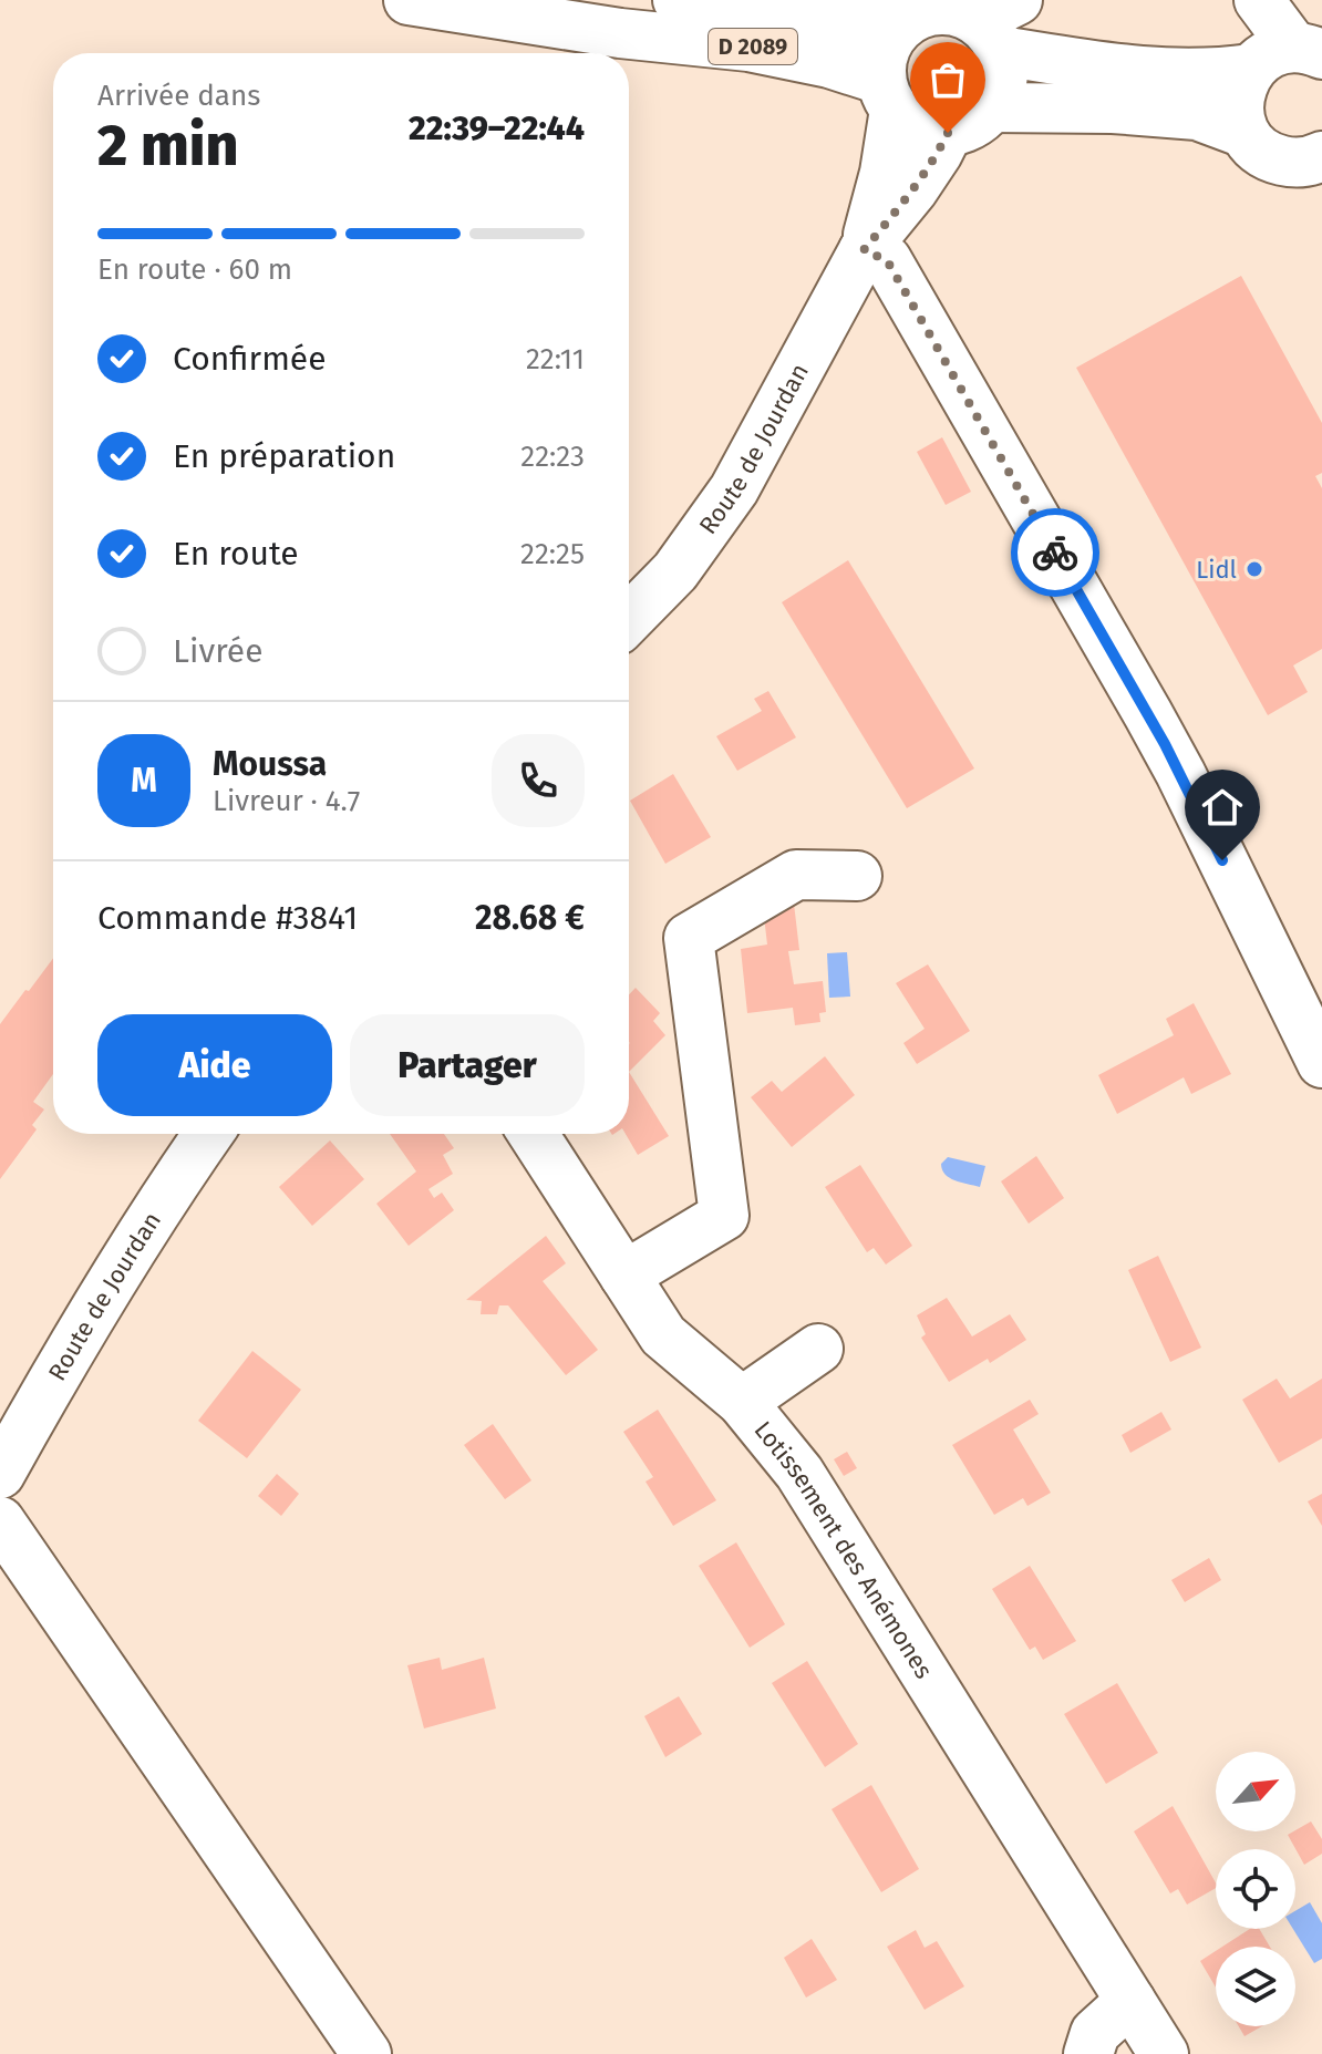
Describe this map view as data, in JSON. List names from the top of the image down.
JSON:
{
  "streets": {
    "street": ["D 2089", "Route de Jourdan", "Lotissement des Anémones"]
  },
  "crossings": [
    ["D 2089", "Route de Jourdan"]
  ],
  "places": ["Lidl"],
  "north": "top right",
  "page": {
    "heading": ["2 min", "Arrivée dans", "22:39–22:44"],
    "panel": [
      "Moussa",
      "Livreur · 4.7",
      "Commande #3841",
      "28.68 €"
    ],
    "bar": "En route · 60 m",
    "list": [
      ["Confirmée", "22:11"],
      ["En préparation", "22:23"],
      ["En route", "22:25"],
      "Livrée"
    ],
    "round": "M",
    "buttons": ["Aide", "Partager"]
  }
}
